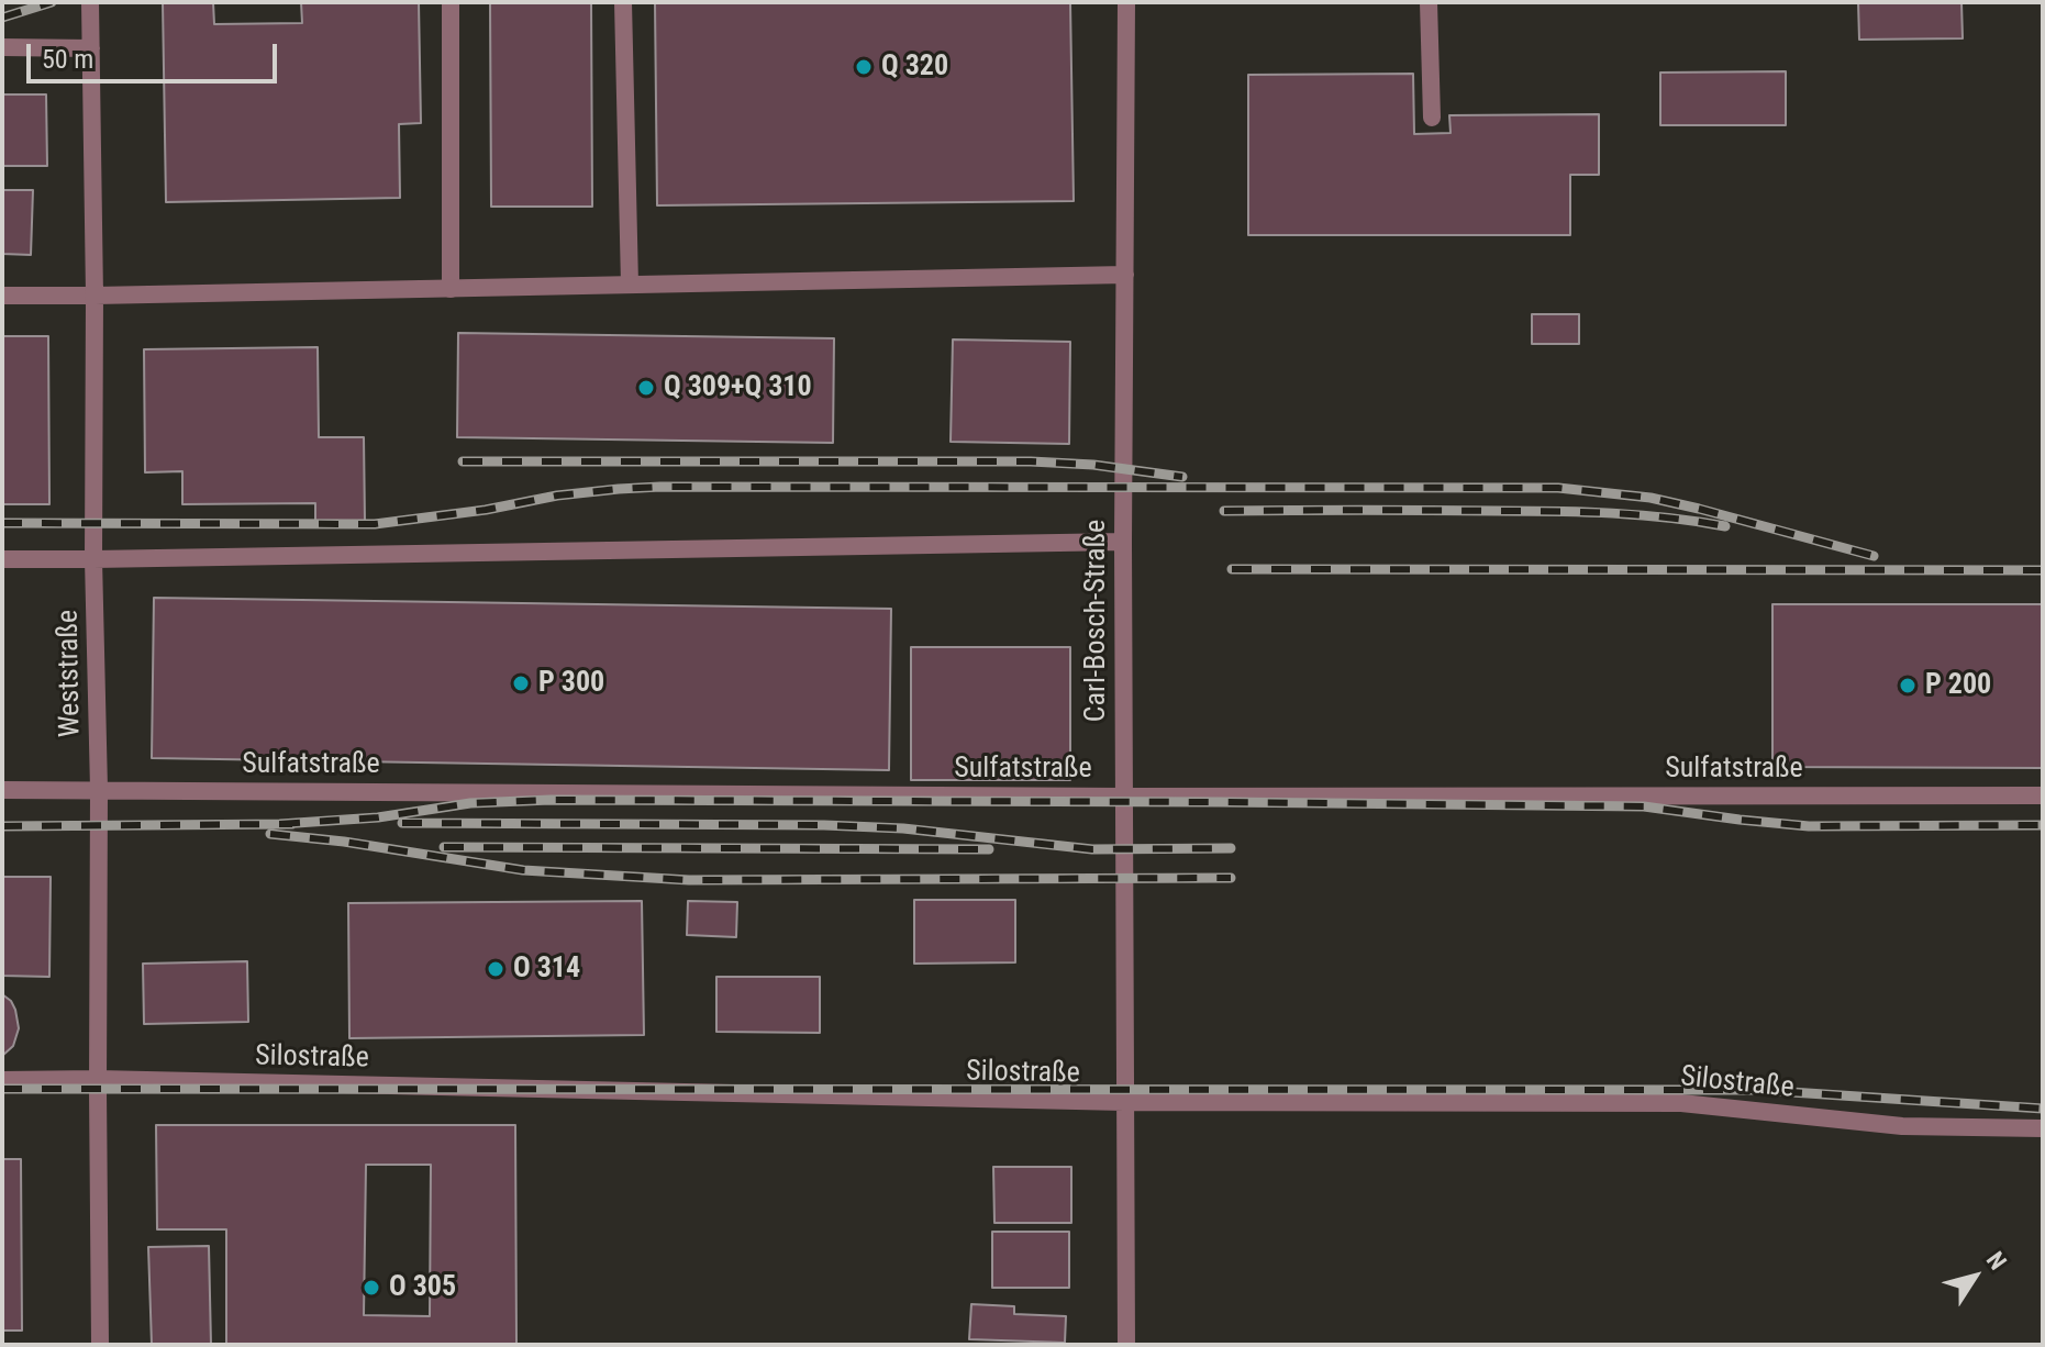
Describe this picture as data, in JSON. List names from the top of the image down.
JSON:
{
  "streets": {
    "street": [
      "Carl-Bosch-Straße",
      "Weststraße",
      "Sulfatstraße",
      "Silostraße"
    ]
  },
  "crossings": [
    ["Carl-Bosch-Straße", "Sulfatstraße"],
    ["Carl-Bosch-Straße", "Silostraße"],
    ["Weststraße", "Sulfatstraße"],
    ["Weststraße", "Silostraße"]
  ],
  "places": [
    "Q 320",
    "Q 309+Q 310",
    "P 300",
    "P 200",
    "O 314",
    "O 305"
  ],
  "scale_bar": "50 m",
  "north": "top right"
}
